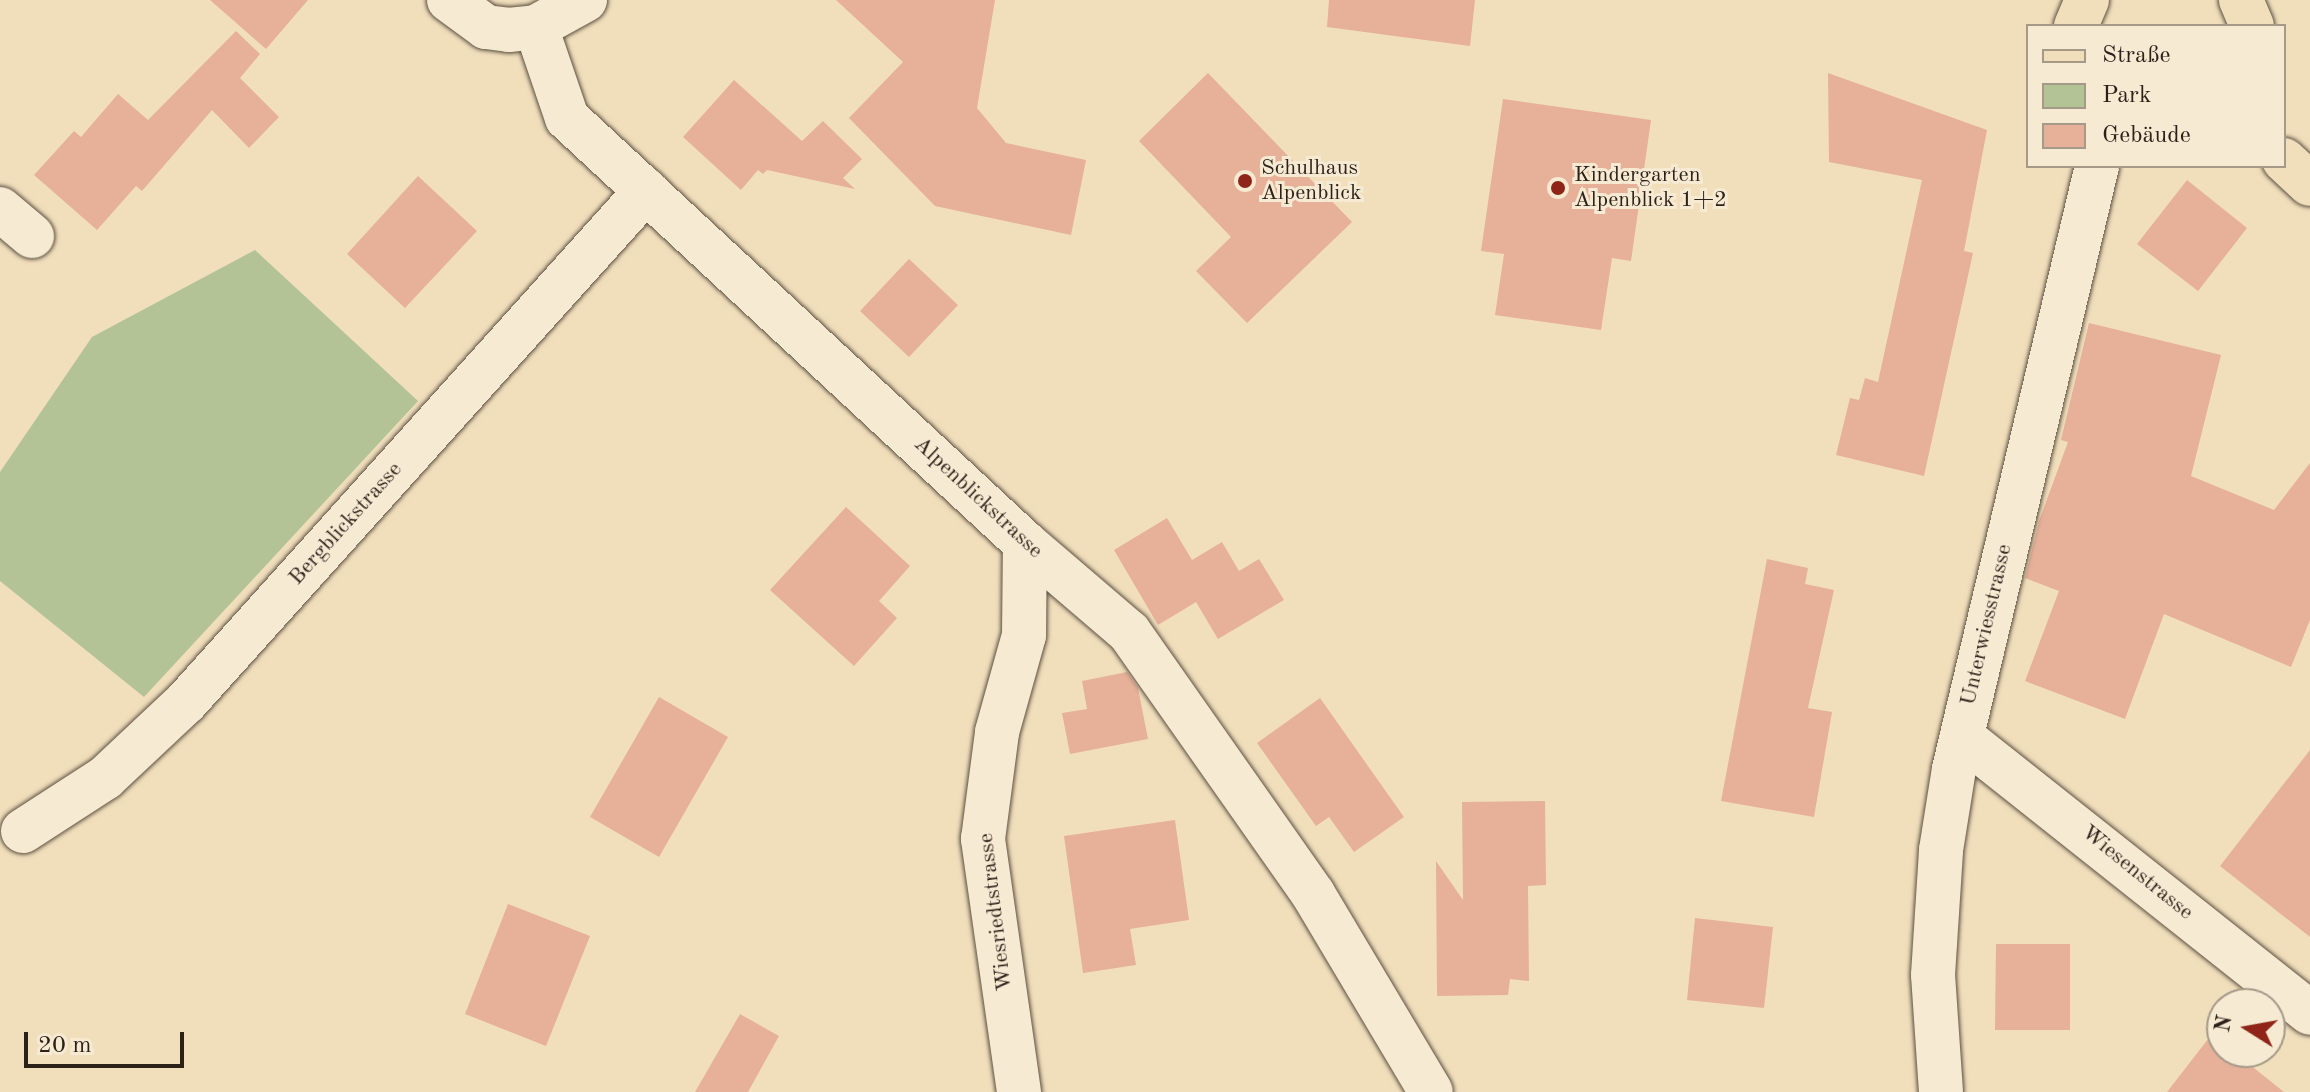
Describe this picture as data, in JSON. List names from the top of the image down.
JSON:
{
  "streets": {
    "street": [
      "Alpenblickstrasse",
      "Bergblickstrasse",
      "Unterwiesstrasse",
      "Wiesenstrasse",
      "Wiesriedtstrasse"
    ]
  },
  "crossings": [
    ["Alpenblickstrasse", "Bergblickstrasse"],
    ["Alpenblickstrasse", "Wiesriedtstrasse"],
    ["Unterwiesstrasse", "Wiesenstrasse"]
  ],
  "places": ["Schulhaus Alpenblick", "Kindergarten Alpenblick 1+2"],
  "legend": ["Straße", "Park", "Gebäude"],
  "scale_bar": "20 m",
  "north": "left"
}
